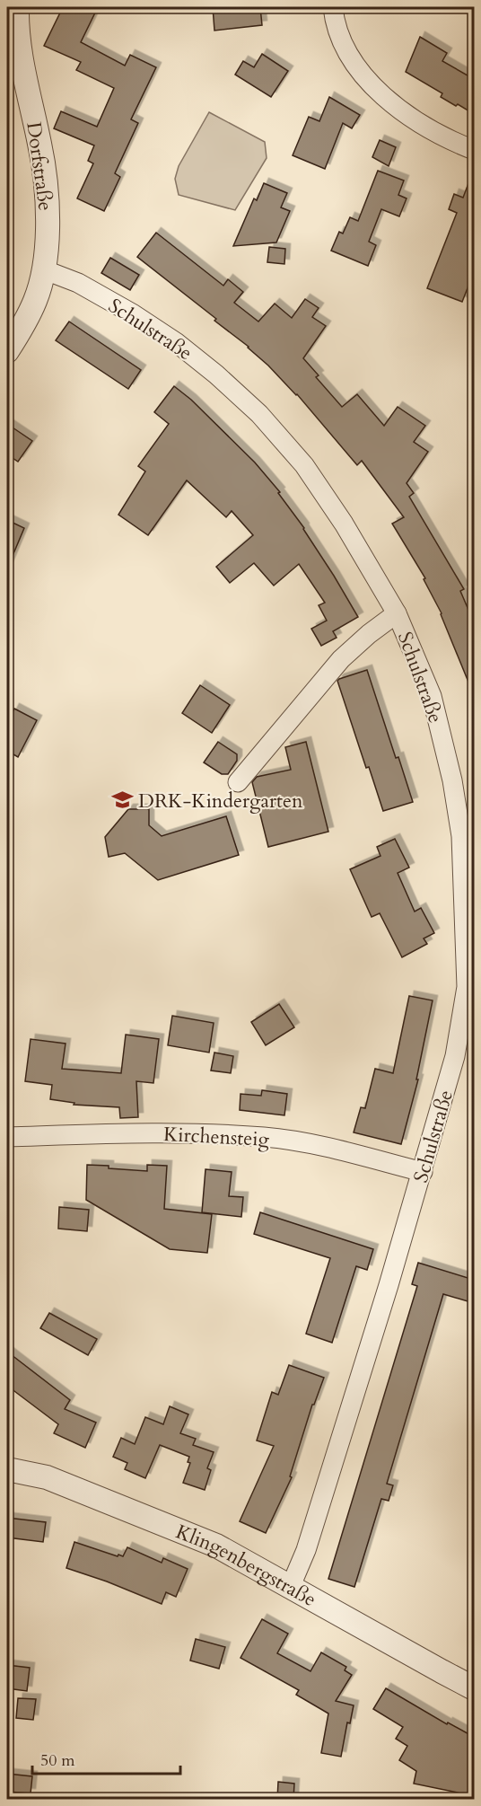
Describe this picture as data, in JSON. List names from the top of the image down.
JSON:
{
  "streets": {
    "street": [
      "Dorfstraße",
      "Schulstraße",
      "Kirchensteig",
      "Klingenbergstraße"
    ]
  },
  "crossings": [
    ["Dorfstraße", "Schulstraße"],
    ["Schulstraße", "Kirchensteig"],
    ["Schulstraße", "Klingenbergstraße"]
  ],
  "places": {
    "school or university": ["DRK-Kindergarten"]
  },
  "scale_bar": "50 m"
}
